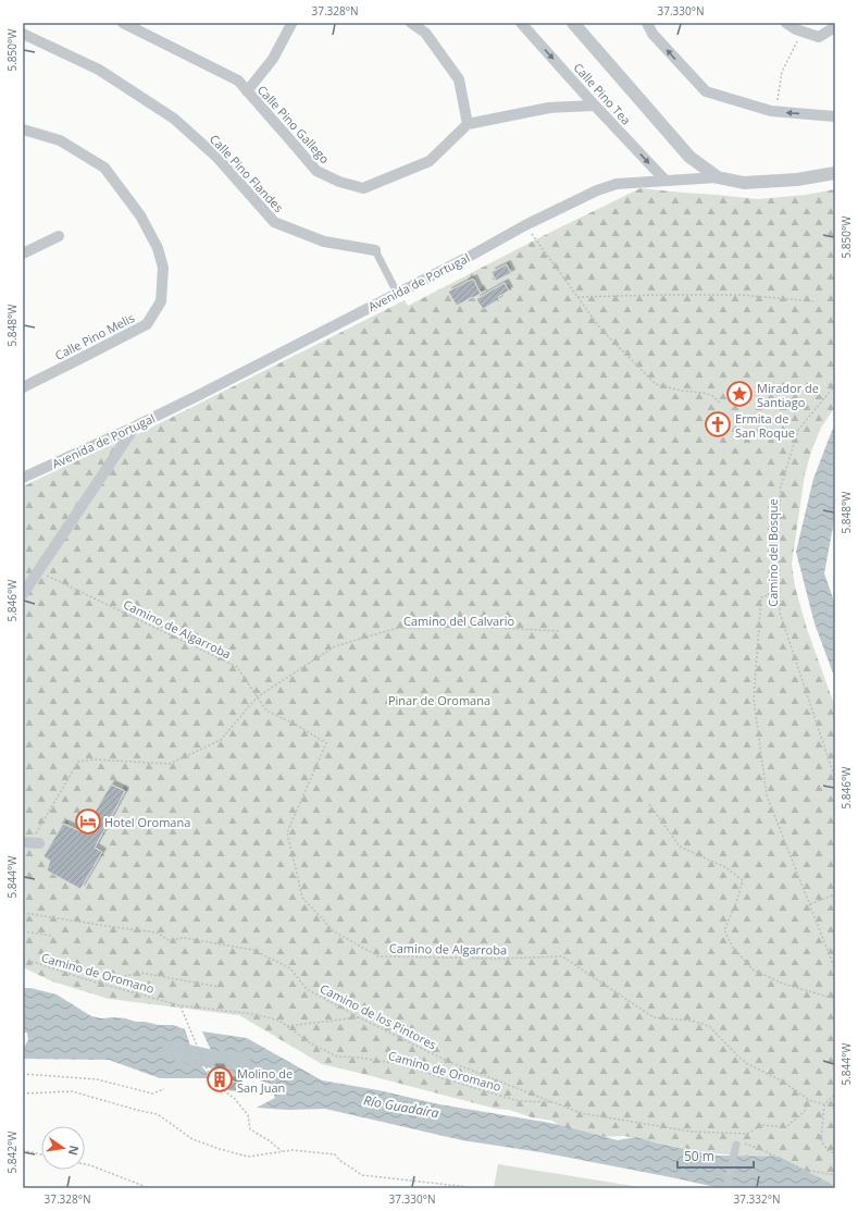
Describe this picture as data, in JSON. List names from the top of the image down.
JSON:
{
  "streets": {
    "street": [
      "Calle Pino Tea",
      "Calle Pino Gallego",
      "Calle Pino Flandes",
      "Avenida de Portugal",
      "Calle Pino Melis"
    ],
    "path": [
      "Camino del Bosque",
      "Camino del Calvario",
      "Camino de Algarroba",
      "Camino de Oromano",
      "Camino de los Pintores"
    ]
  },
  "crossings": [
    ["Calle Pino Tea", "Avenida de Portugal"],
    ["Camino del Calvario", "Camino de Algarroba"],
    ["Camino de Algarroba", "Camino de Oromano"],
    ["Camino de Oromano", "Camino de los Pintores"]
  ],
  "water": ["Río Guadaíra"],
  "parks": ["Pinar de Oromana"],
  "places": {
    "place": ["Mirador de Santiago"],
    "church": ["Ermita de San Roque"],
    "hotel": ["Hotel Oromana"],
    "building": ["Molino de San Juan"]
  },
  "scale_bar": "50 m",
  "north": "right",
  "coordinates": [
    "37.328°N",
    "37.330°N",
    "5.850°W",
    "5.848°W",
    "5.846°W",
    "5.844°W",
    "5.842°W",
    "37.332°N"
  ]
}
